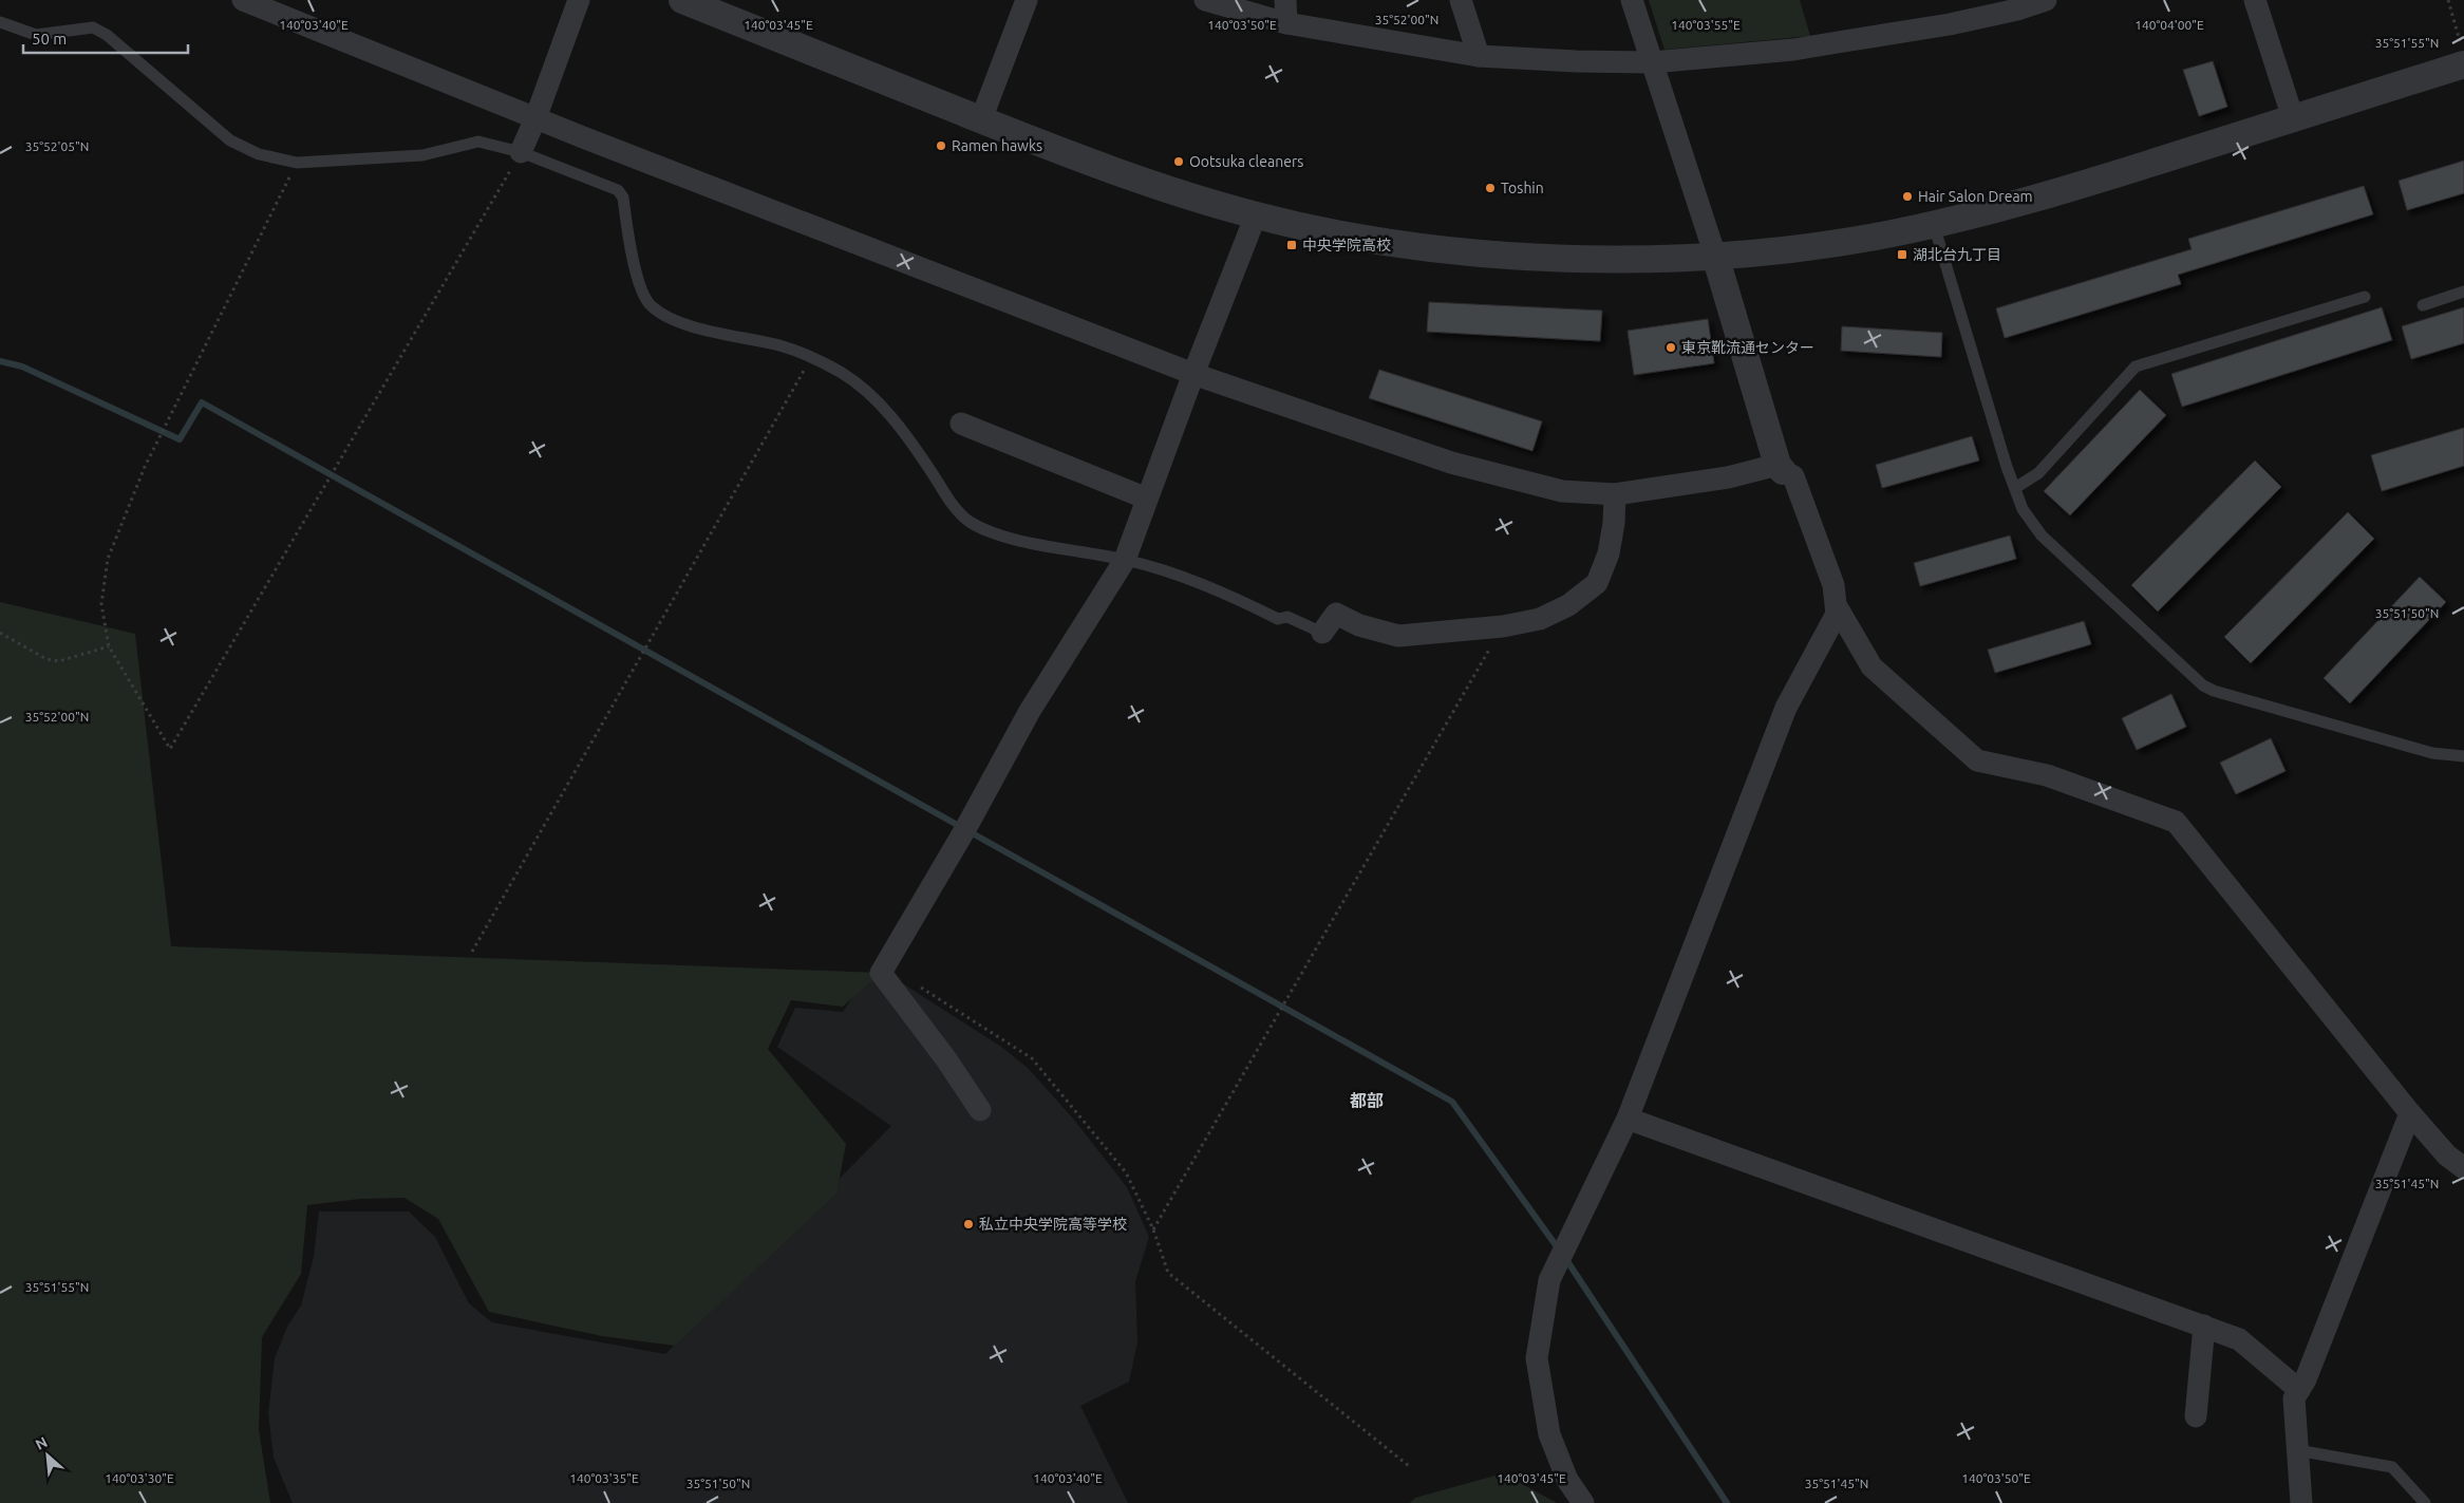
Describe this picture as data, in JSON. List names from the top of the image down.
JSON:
{
  "districts": ["都部"],
  "places": {
    "other": [
      "Ramen hawks",
      "Ootsuka cleaners",
      "Toshin",
      "Hair Salon Dream",
      "東京靴流通センター",
      "私立中央学院高等学校"
    ],
    "transit": ["中央学院高校", "湖北台九丁目"]
  },
  "scale_bar": "50 m",
  "north": "top left",
  "coordinates": [
    "35°52'00\"N",
    "140°03'40\"E",
    "140°03'45\"E",
    "140°03'50\"E",
    "140°03'55\"E",
    "140°04'00\"E",
    "35°51'55\"N",
    "35°52'05\"N",
    "35°51'50\"N",
    "35°51'45\"N",
    "140°03'30\"E",
    "140°03'35\"E"
  ]
}
